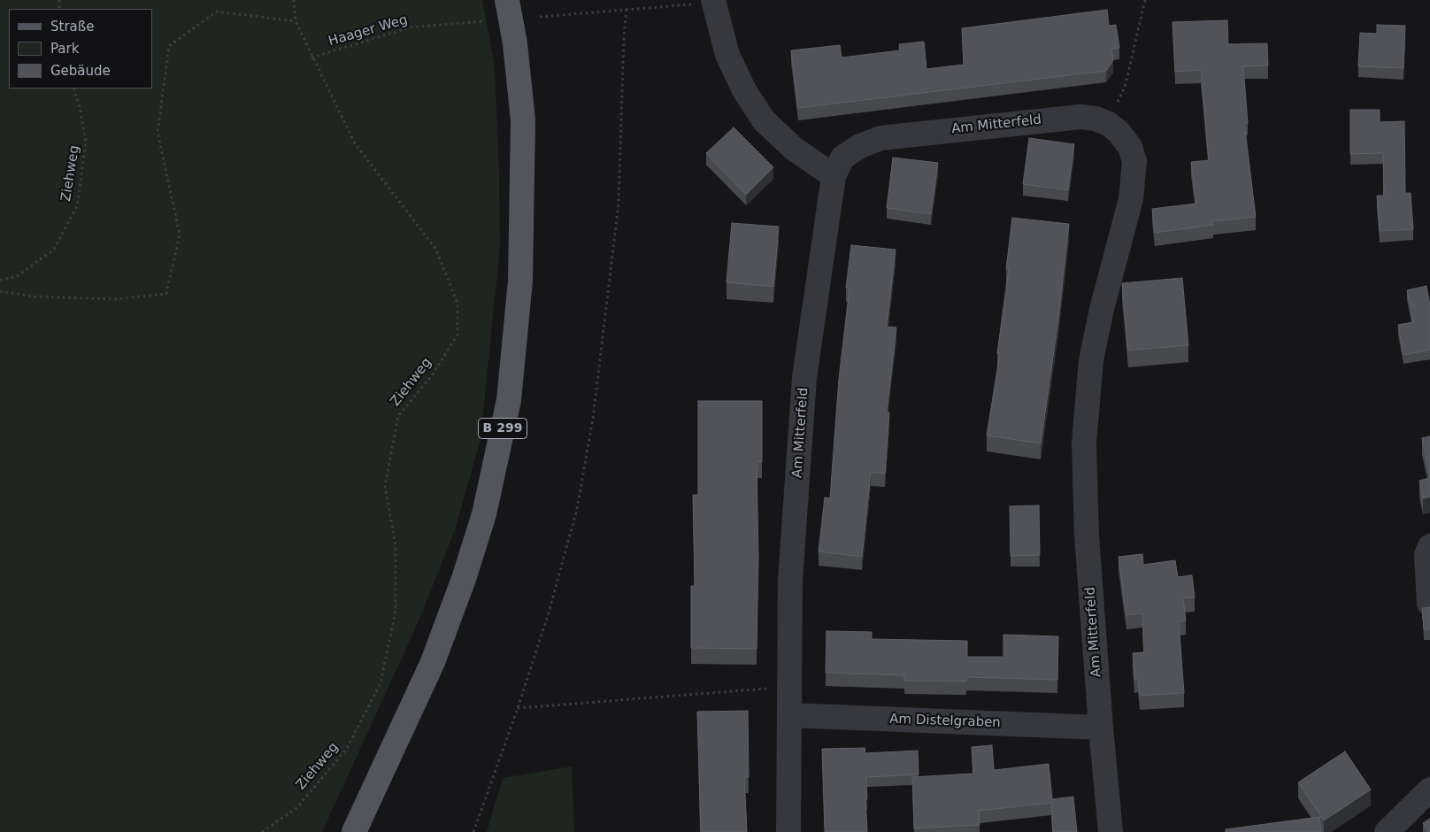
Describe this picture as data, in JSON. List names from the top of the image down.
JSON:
{
  "streets": {
    "main road": ["B 299"],
    "street": ["Am Mitterfeld", "Am Distelgraben"],
    "path": ["Haager Weg", "Ziehweg"]
  },
  "crossings": [
    ["Haager Weg", "Ziehweg"],
    ["Am Mitterfeld", "Am Distelgraben"]
  ],
  "legend": ["Straße", "Park", "Gebäude"]
}
